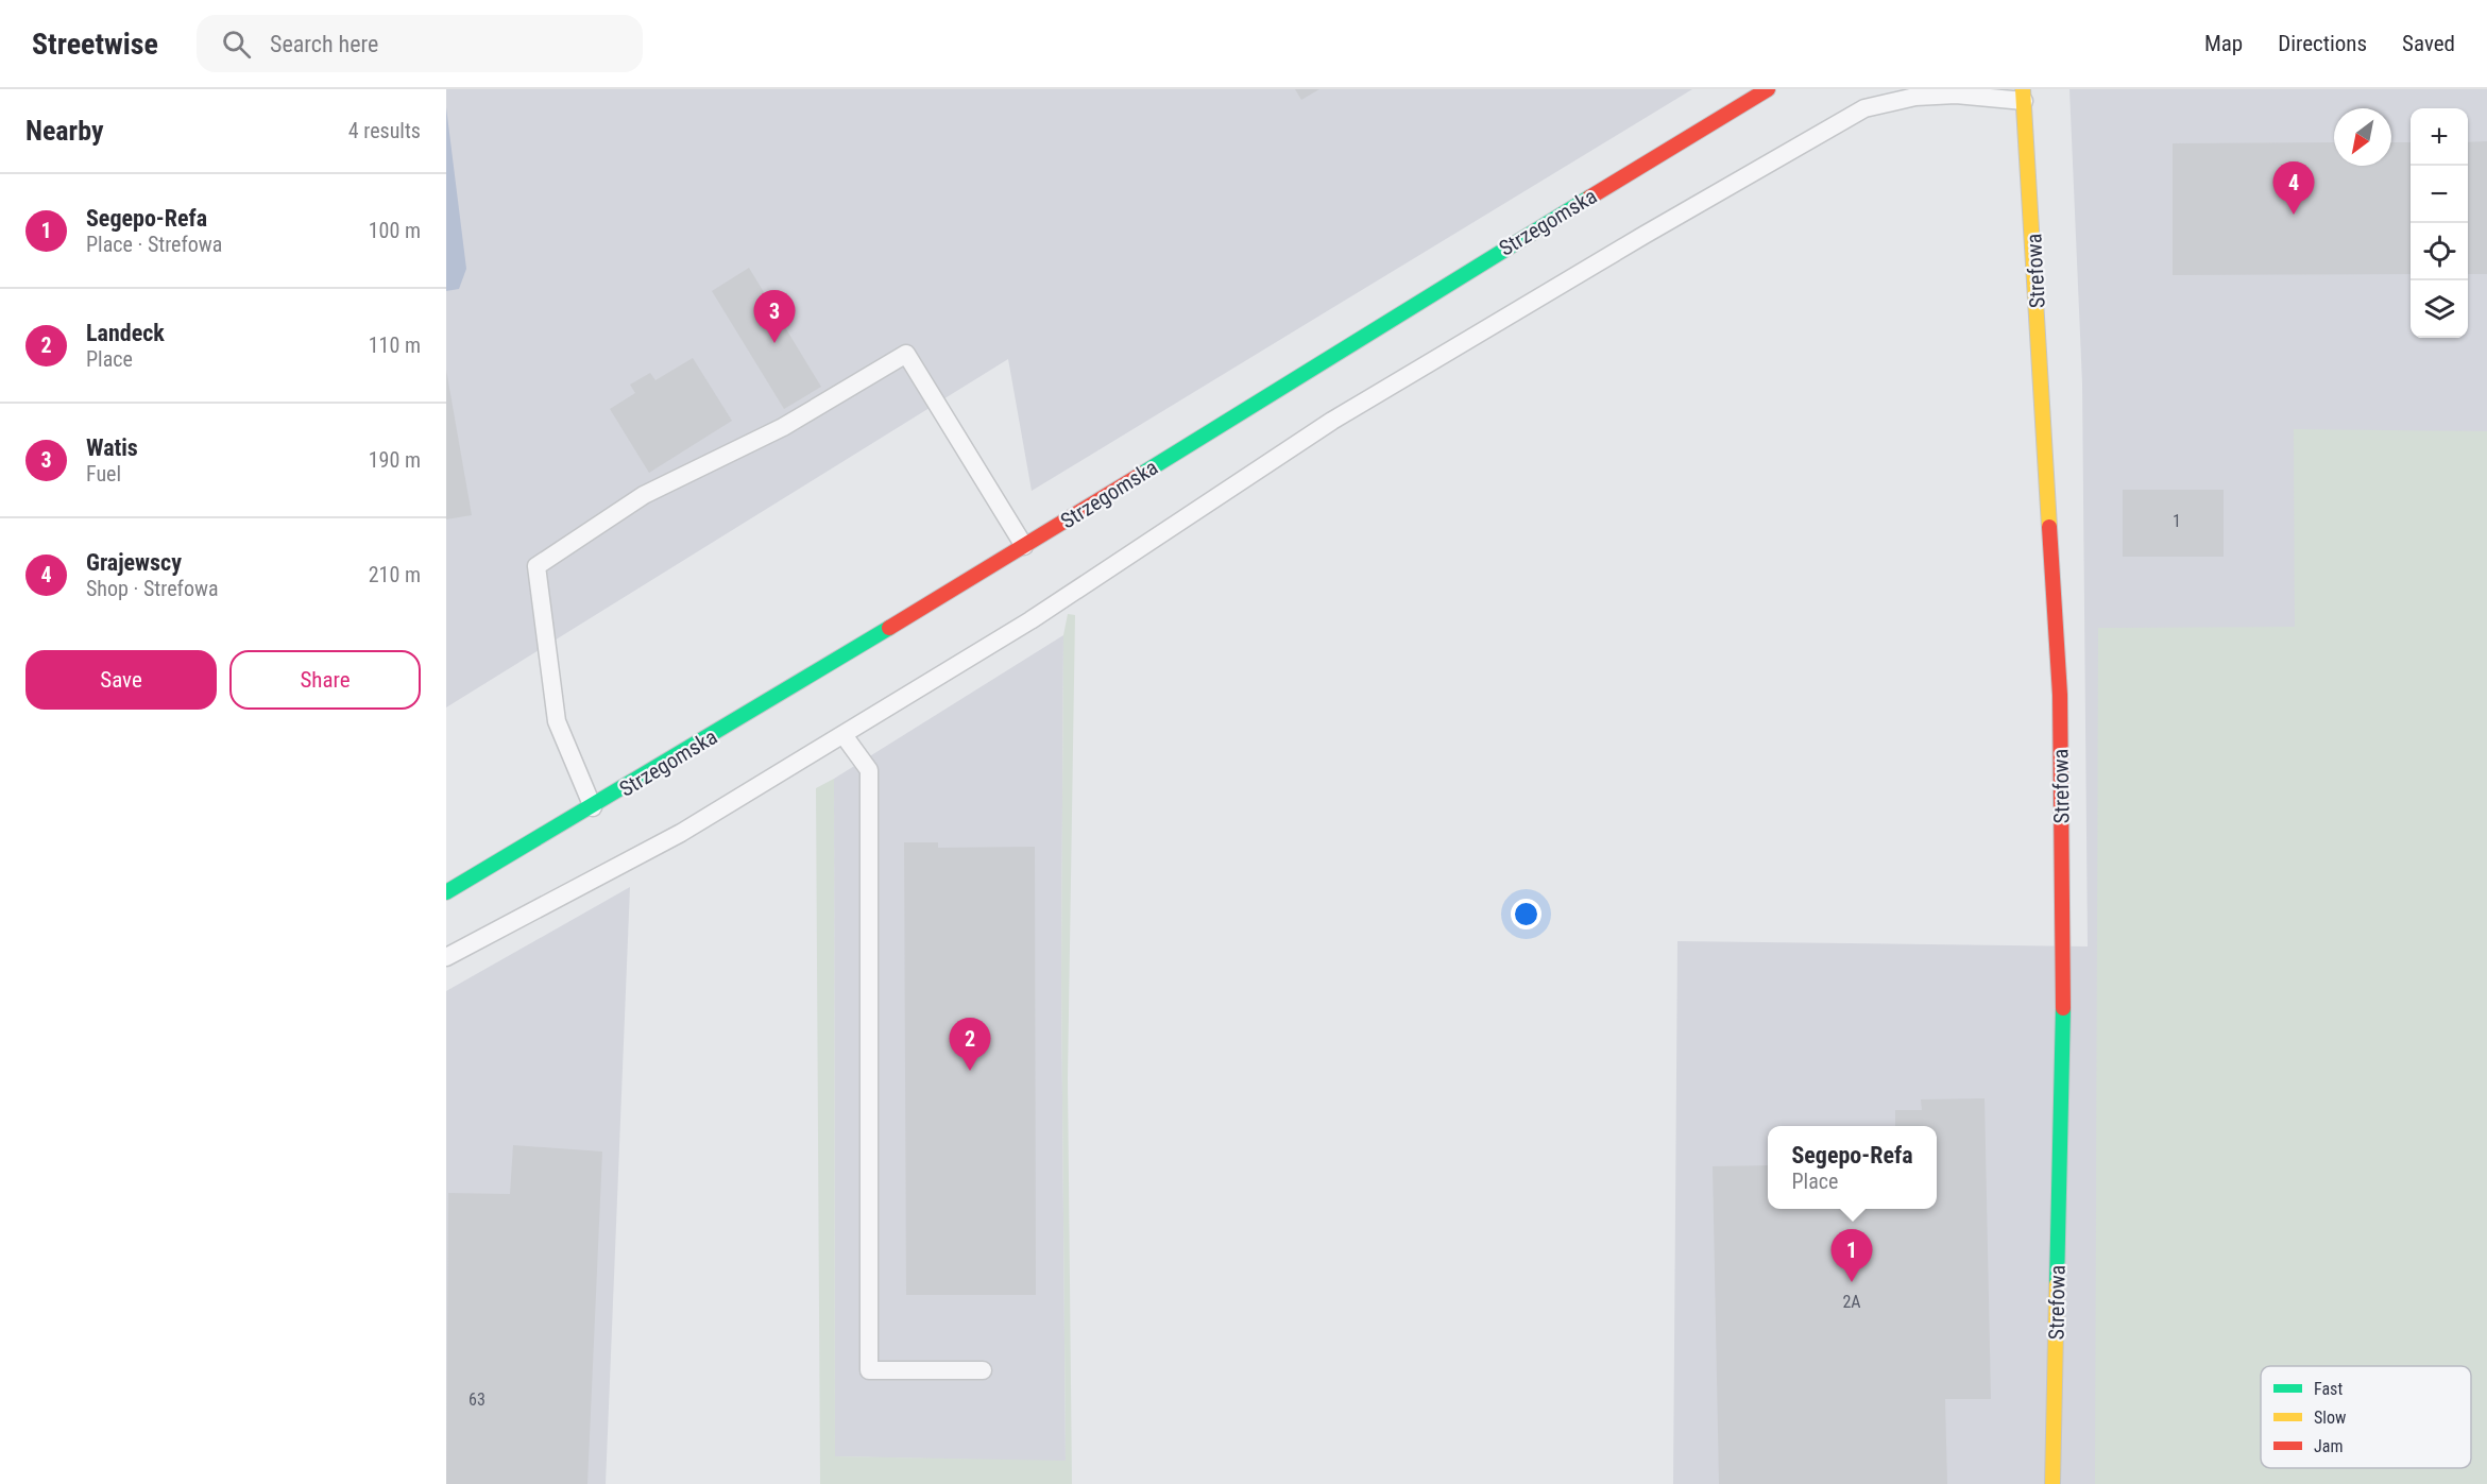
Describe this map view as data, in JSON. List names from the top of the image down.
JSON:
{
  "streets": {
    "main road": ["Strzegomska", "Strefowa"]
  },
  "house_numbers": ["1", "2A", "63"],
  "legend": ["Fast", "Slow", "Jam"],
  "north": "bottom left",
  "page": {
    "header": "Streetwise",
    "search": "Search here",
    "nav": ["Map", "Directions", "Saved"],
    "heading": ["Nearby", "4 results"],
    "map_buttons": ["+", "−"],
    "pins": [
      "4",
      "3",
      "2",
      "1"
    ],
    "list": [
      {
        "mark": "1",
        "name": "Segepo-Refa",
        "note": "Place · Strefowa",
        "value": "100 m"
      },
      {
        "mark": "2",
        "name": "Landeck",
        "note": "Place",
        "value": "110 m"
      },
      {
        "mark": "3",
        "name": "Watis",
        "note": "Fuel",
        "value": "190 m"
      },
      {
        "mark": "4",
        "name": "Grajewscy",
        "note": "Shop · Strefowa",
        "value": "210 m"
      }
    ],
    "buttons": ["Save", "Share"],
    "popup": ["Segepo-Refa", "Place"]
  }
}
